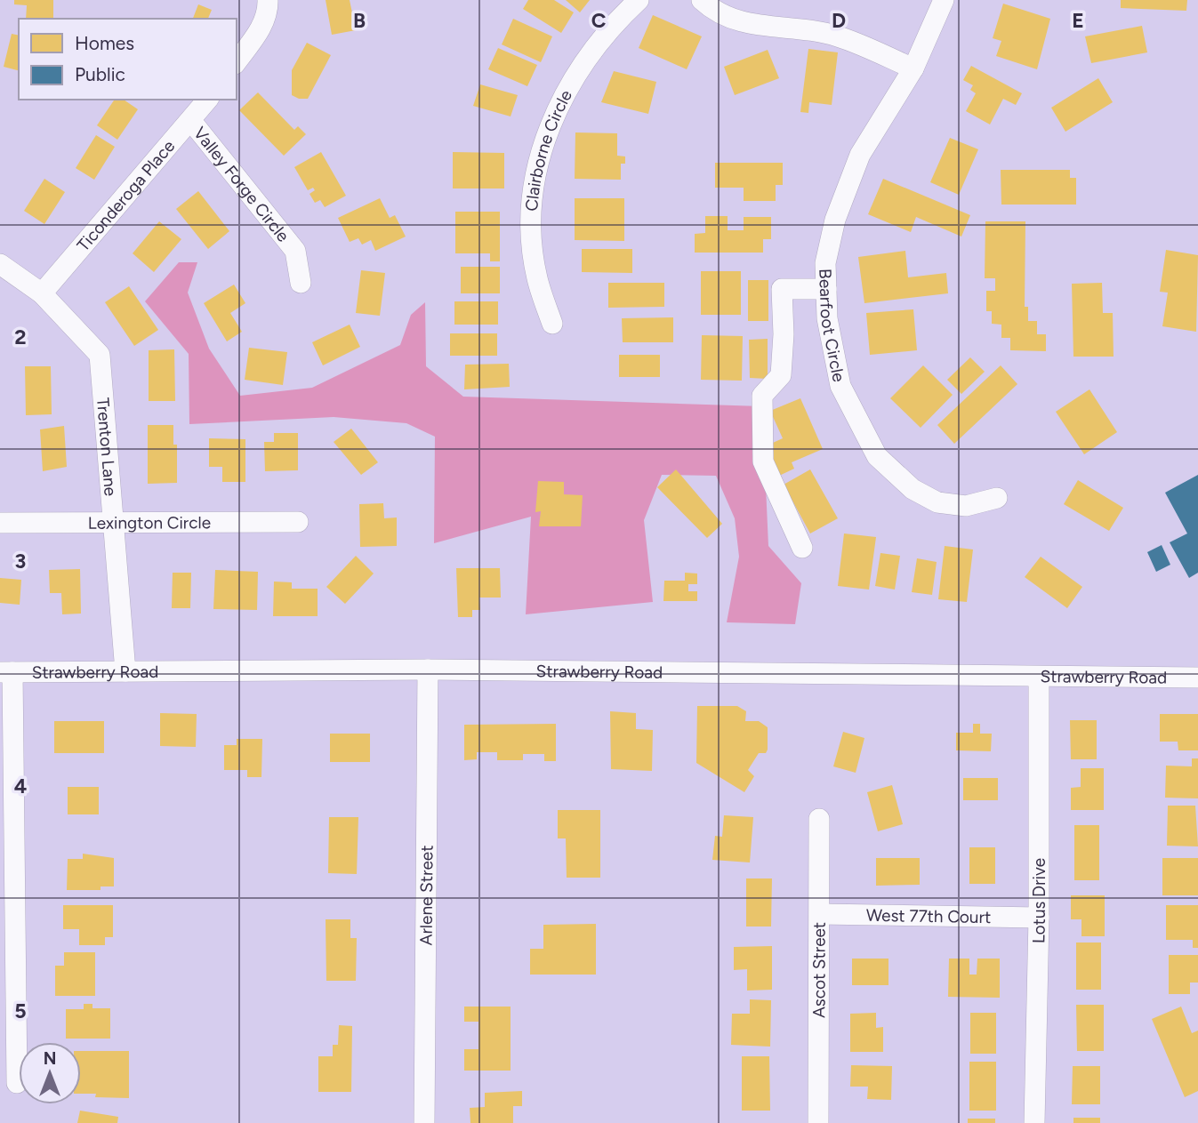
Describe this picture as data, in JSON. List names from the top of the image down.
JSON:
{
  "streets": {
    "street": [
      "Clairborne Circle",
      "Valley Forge Circle",
      "Ticonderoga Place",
      "Bearfoot Circle",
      "Trenton Lane",
      "Lexington Circle",
      "Strawberry Road",
      "Arlene Street",
      "Lotus Drive",
      "West 77th Court",
      "Ascot Street"
    ]
  },
  "crossings": [
    ["Valley Forge Circle", "Ticonderoga Place"],
    ["Ticonderoga Place", "Trenton Lane"],
    ["Trenton Lane", "Lexington Circle"],
    ["Trenton Lane", "Strawberry Road"],
    ["Strawberry Road", "Arlene Street"],
    ["Strawberry Road", "Lotus Drive"],
    ["Lotus Drive", "West 77th Court"],
    ["West 77th Court", "Ascot Street"]
  ],
  "legend": ["Homes", "Public"],
  "north": "top",
  "grid": {
    "columns": [
      "B",
      "C",
      "D",
      "E"
    ],
    "rows": [
      "2",
      "3",
      "4",
      "5"
    ]
  }
}
